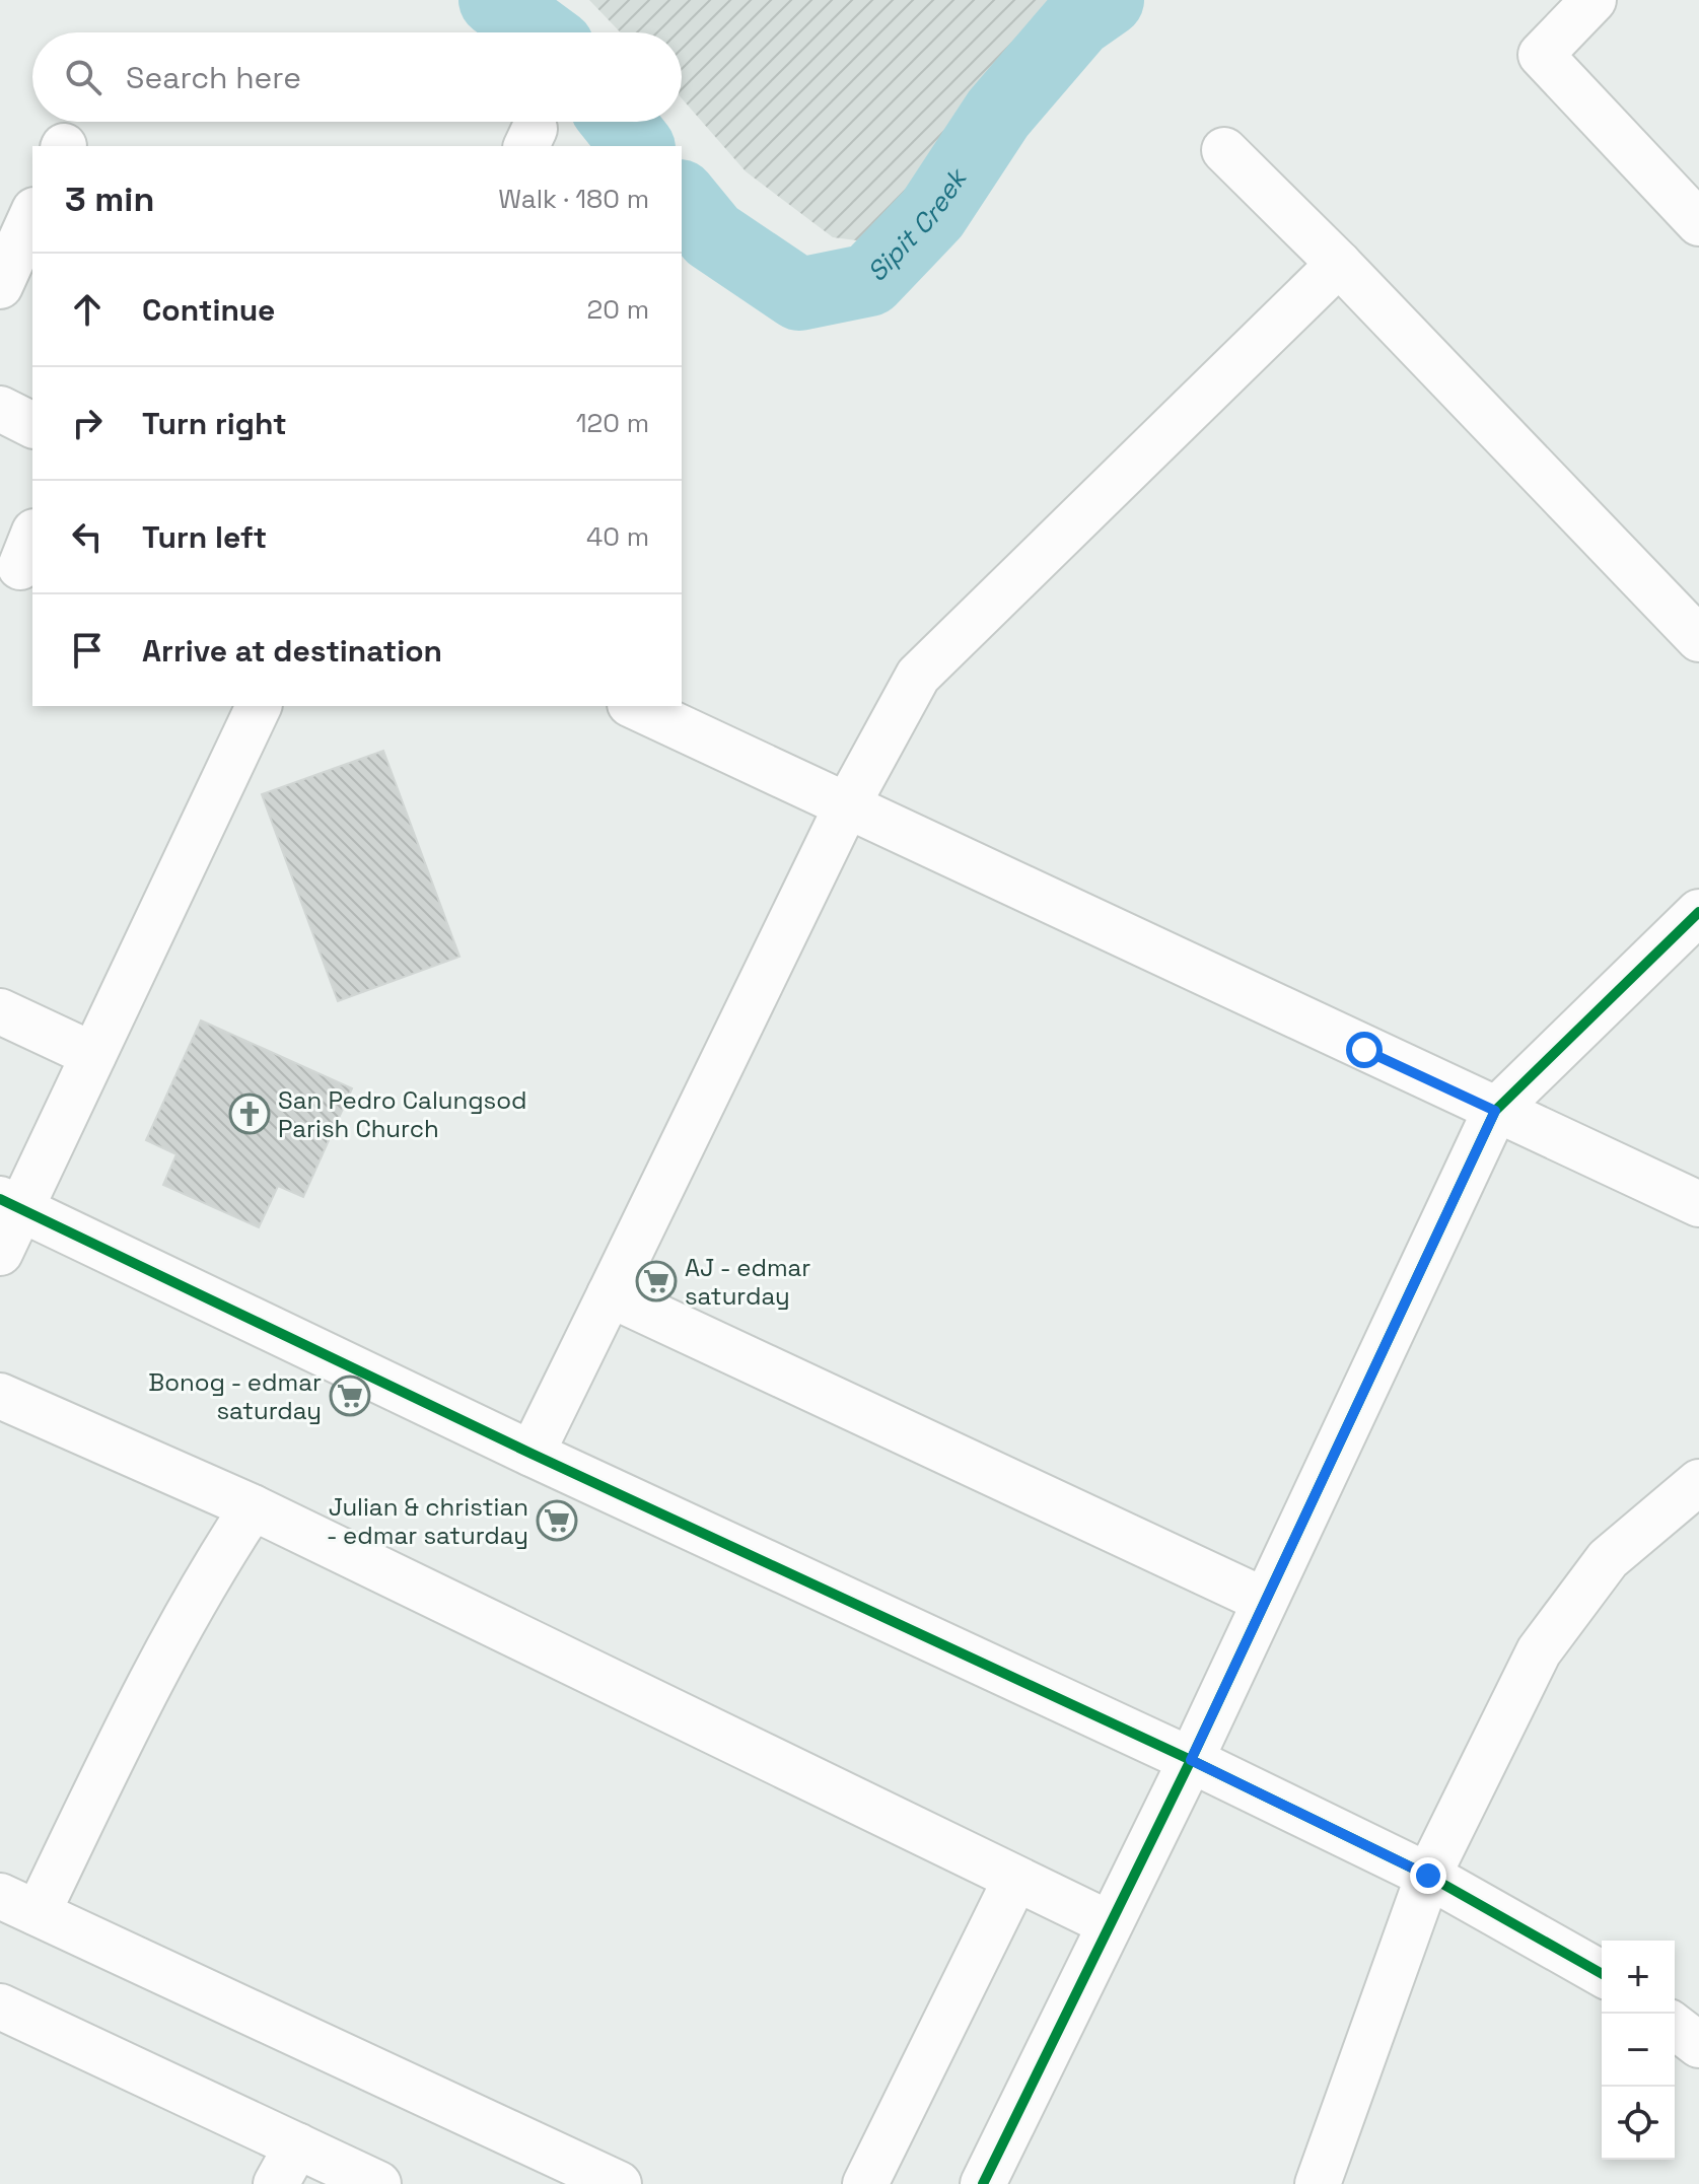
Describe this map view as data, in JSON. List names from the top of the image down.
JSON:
{
  "water": ["Sipit Creek"],
  "places": {
    "church": ["San Pedro Calungsod Parish Church"],
    "supermarket": ["AJ - edmar saturday", "Bonog - edmar saturday", "Julian & christian - edmar saturday"]
  },
  "page": {
    "search": "Search here",
    "heading": ["3 min", "Walk · 180 m"],
    "list": [
      ["Continue", "20 m"],
      ["Turn right", "120 m"],
      ["Turn left", "40 m"],
      "Arrive at destination"
    ],
    "map_buttons": ["+", "−"]
  }
}
